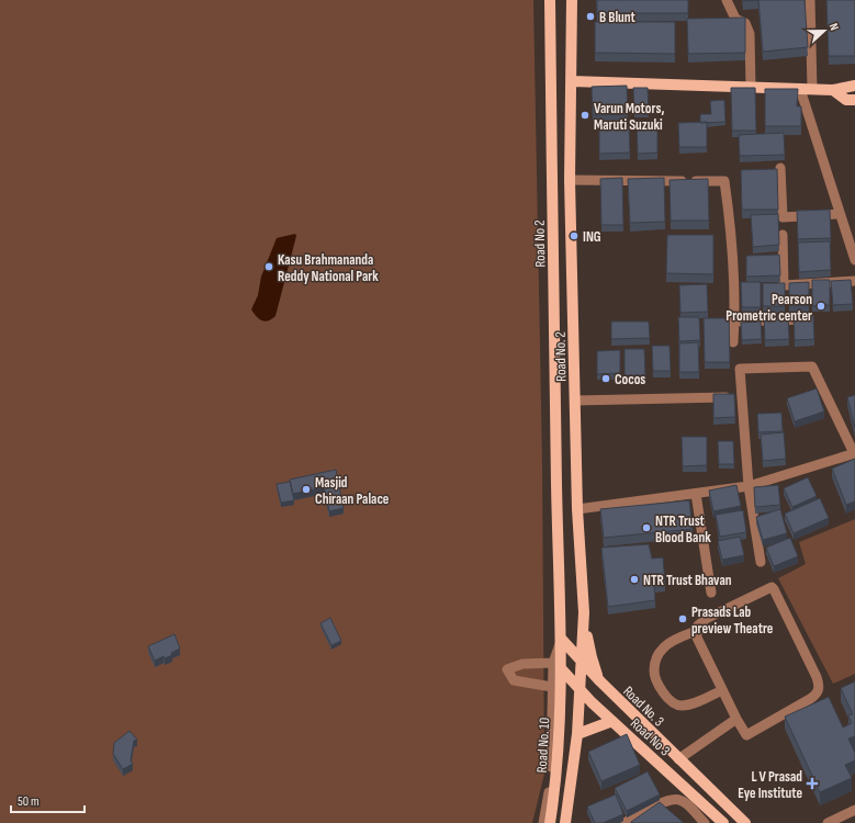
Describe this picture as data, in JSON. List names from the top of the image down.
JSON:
{
  "streets": {
    "main road": [
      "Road No 2",
      "Road No. 2",
      "Road No. 3",
      "Road No 3",
      "Road No. 10"
    ]
  },
  "crossings": [
    ["Road No 2", "Road No. 3"],
    ["Road No. 2", "Road No. 3"],
    ["Road No. 2", "Road No 3"],
    ["Road No 3", "Road No. 10"]
  ],
  "places": {
    "other": [
      "B Blunt",
      "Varun Motors, Maruti Suzuki",
      "ING",
      "Kasu Brahmananda Reddy National Park",
      "Pearson Prometric center",
      "Cocos",
      "Masjid Chiraan Palace",
      "NTR Trust Blood Bank",
      "NTR Trust Bhavan",
      "Prasads Lab preview Theatre"
    ],
    "health": ["L V Prasad Eye Institute"]
  },
  "scale_bar": "50 m",
  "north": "right"
}
